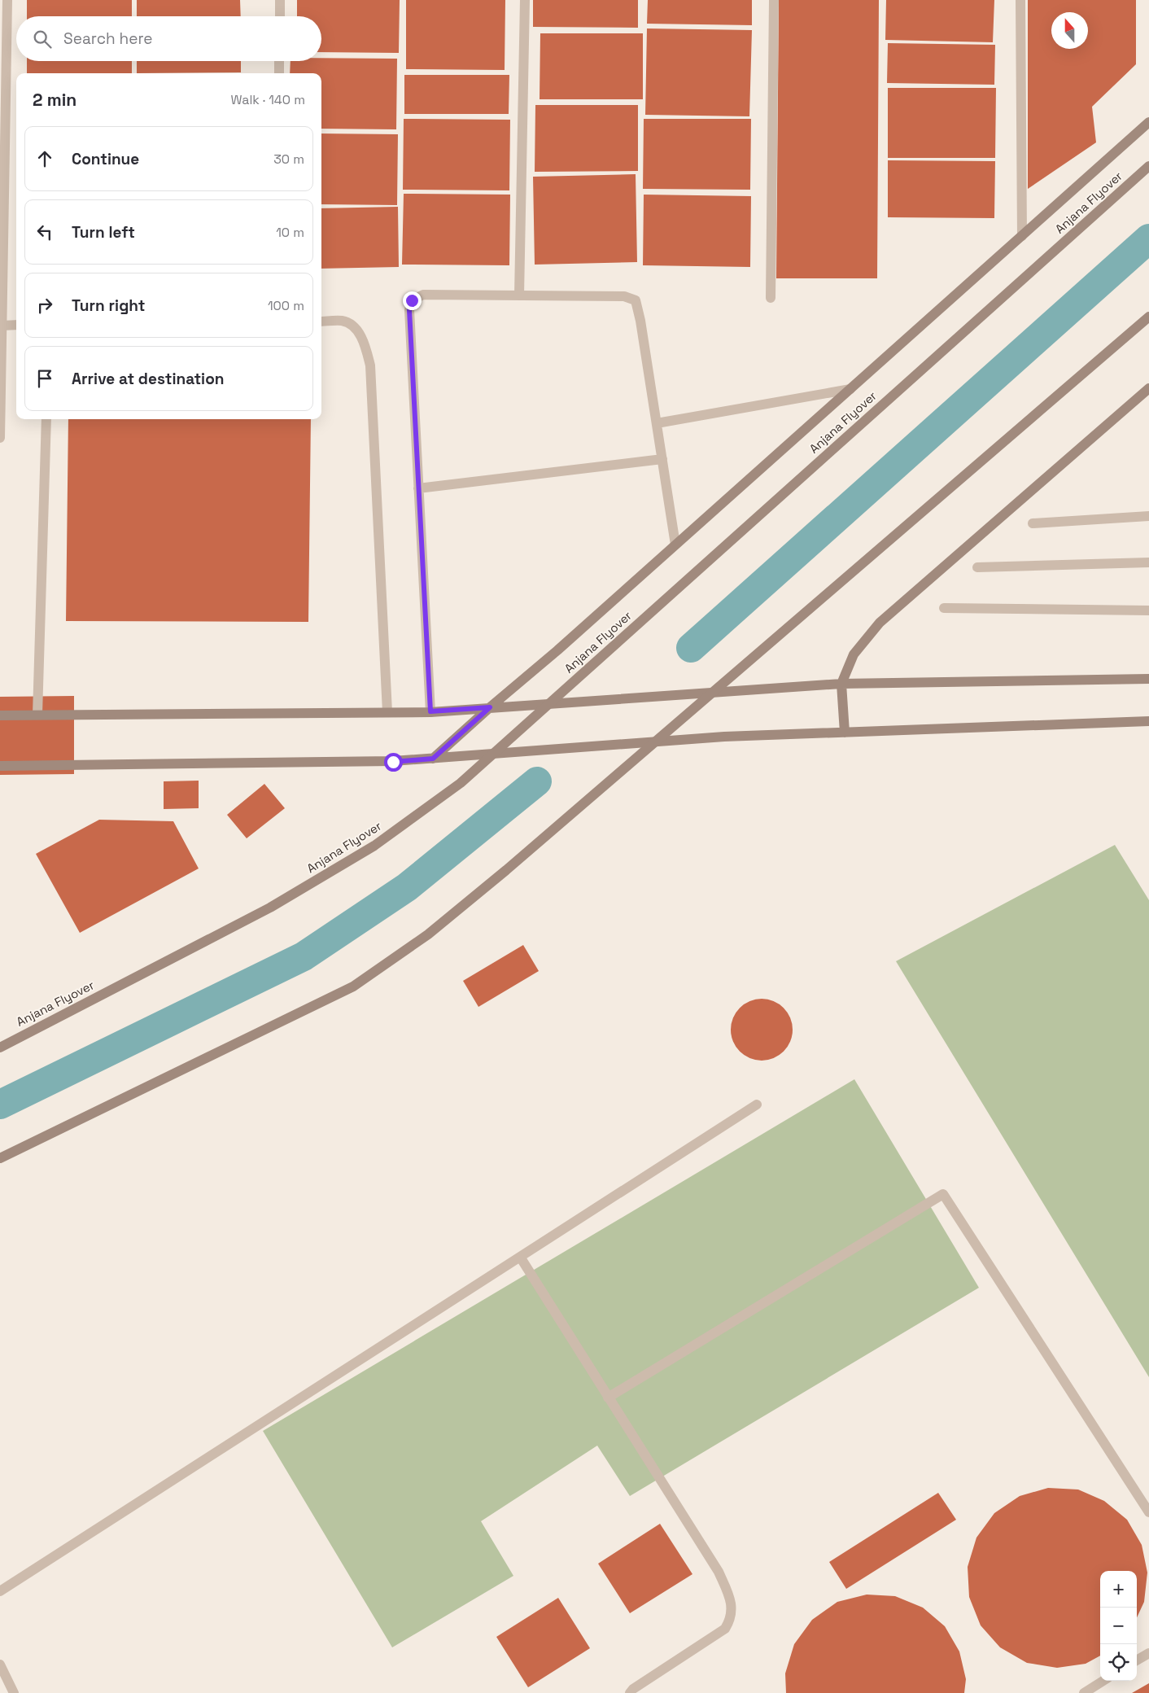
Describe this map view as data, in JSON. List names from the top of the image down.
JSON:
{
  "streets": {
    "main road": ["Anjana Flyover"]
  },
  "north": "top",
  "page": {
    "search": "Search here",
    "heading": ["2 min", "Walk · 140 m"],
    "list": [
      ["Continue", "30 m"],
      ["Turn left", "10 m"],
      ["Turn right", "100 m"],
      "Arrive at destination"
    ],
    "map_buttons": ["+", "−"]
  }
}
